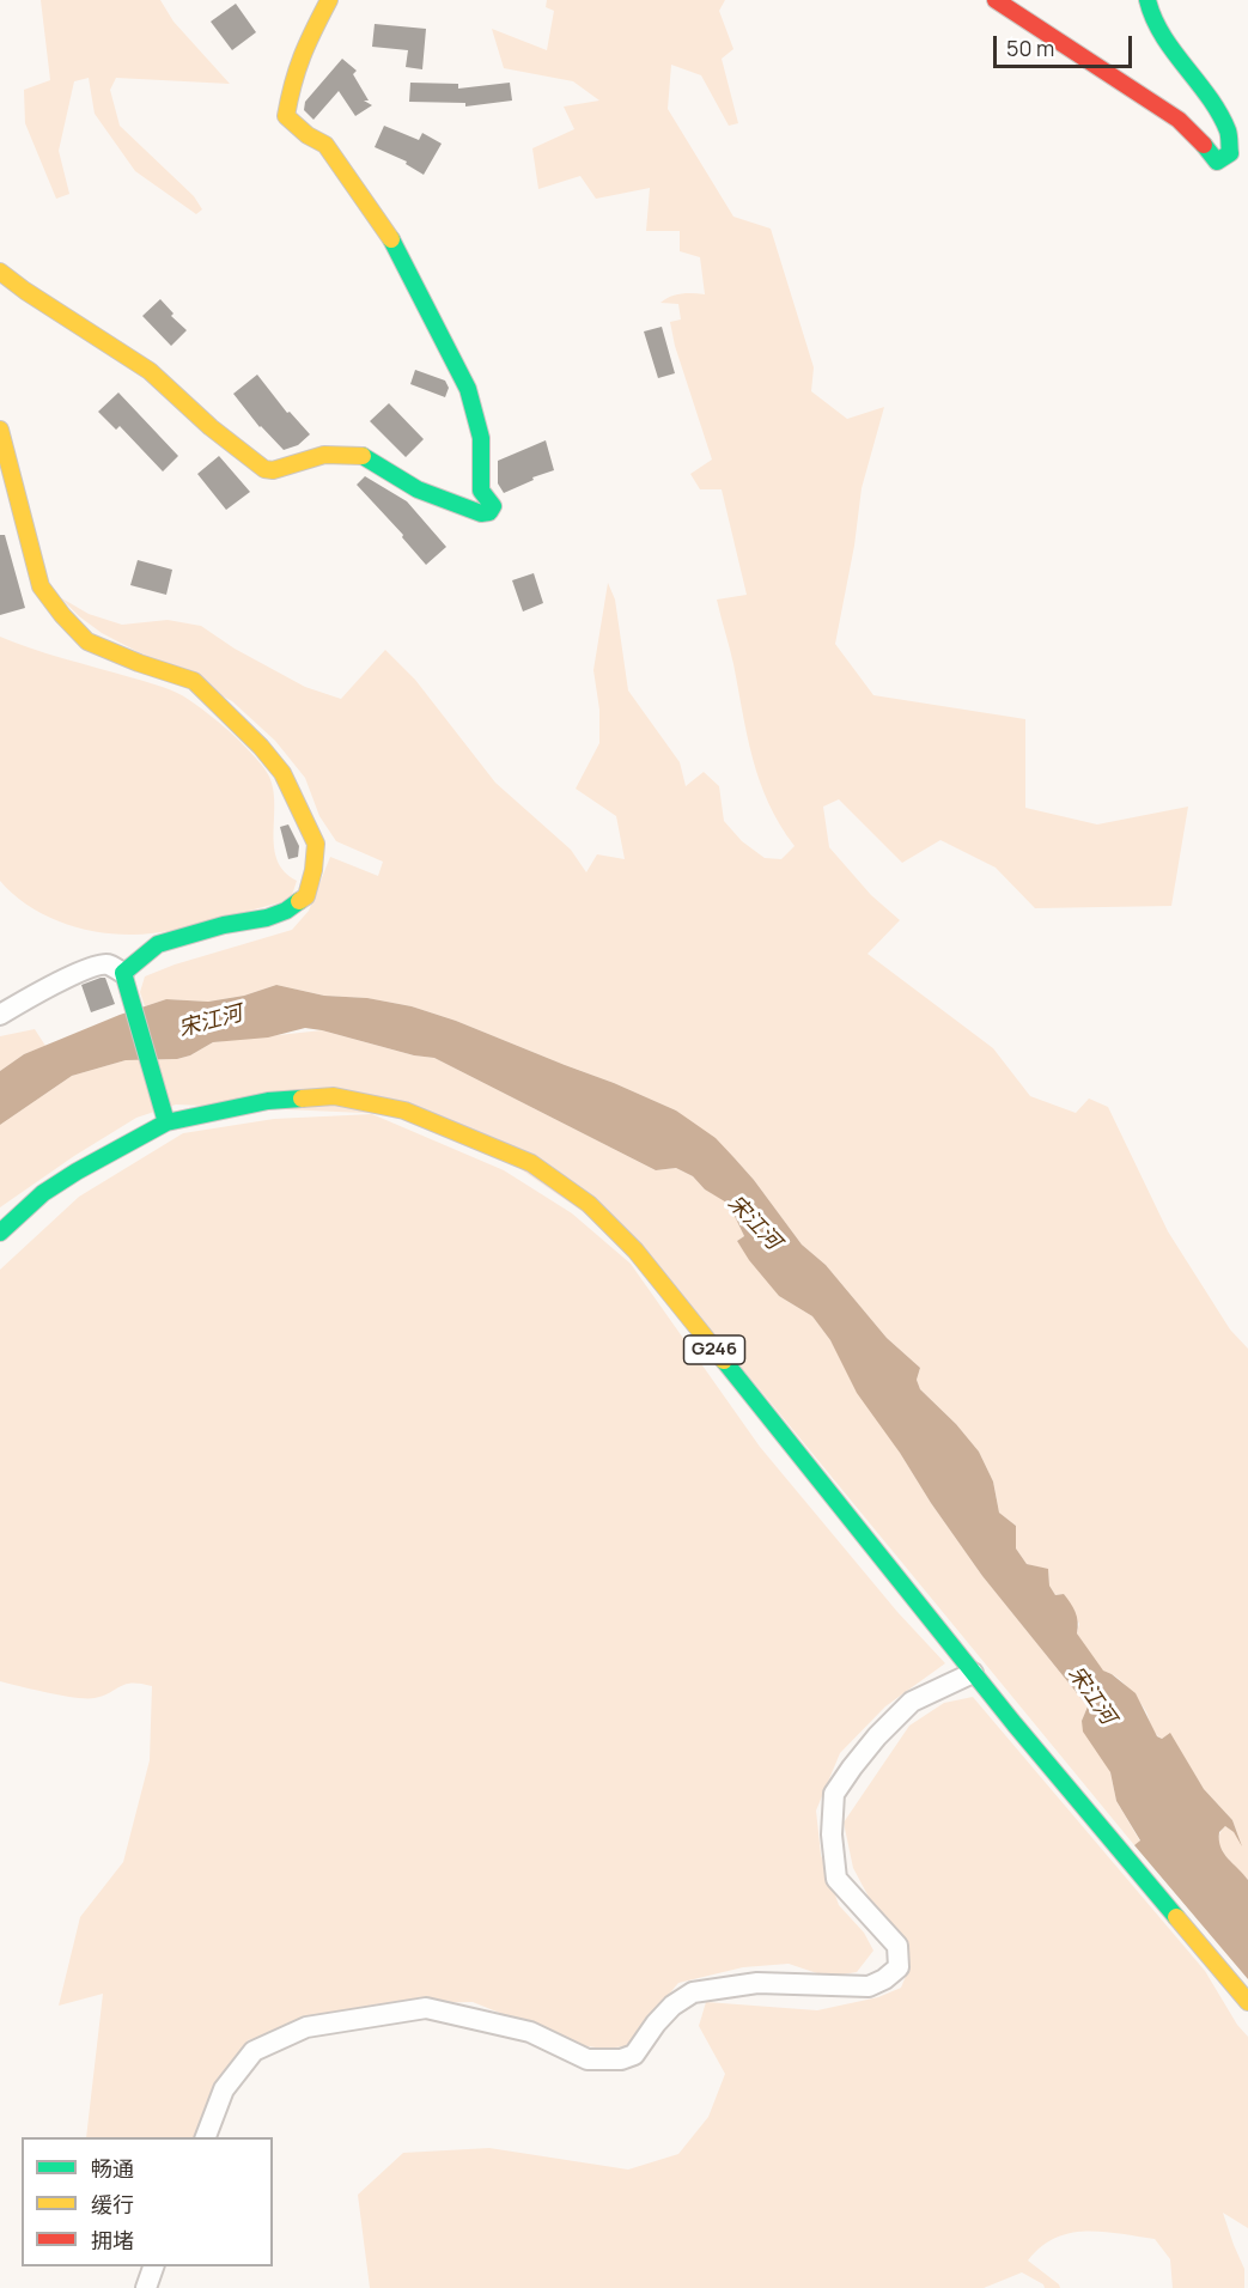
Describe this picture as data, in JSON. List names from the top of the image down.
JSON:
{
  "streets": {
    "main road": ["G246"]
  },
  "water": ["宋江河"],
  "legend": ["畅通", "缓行", "拥堵"],
  "scale_bar": "50 m"
}
